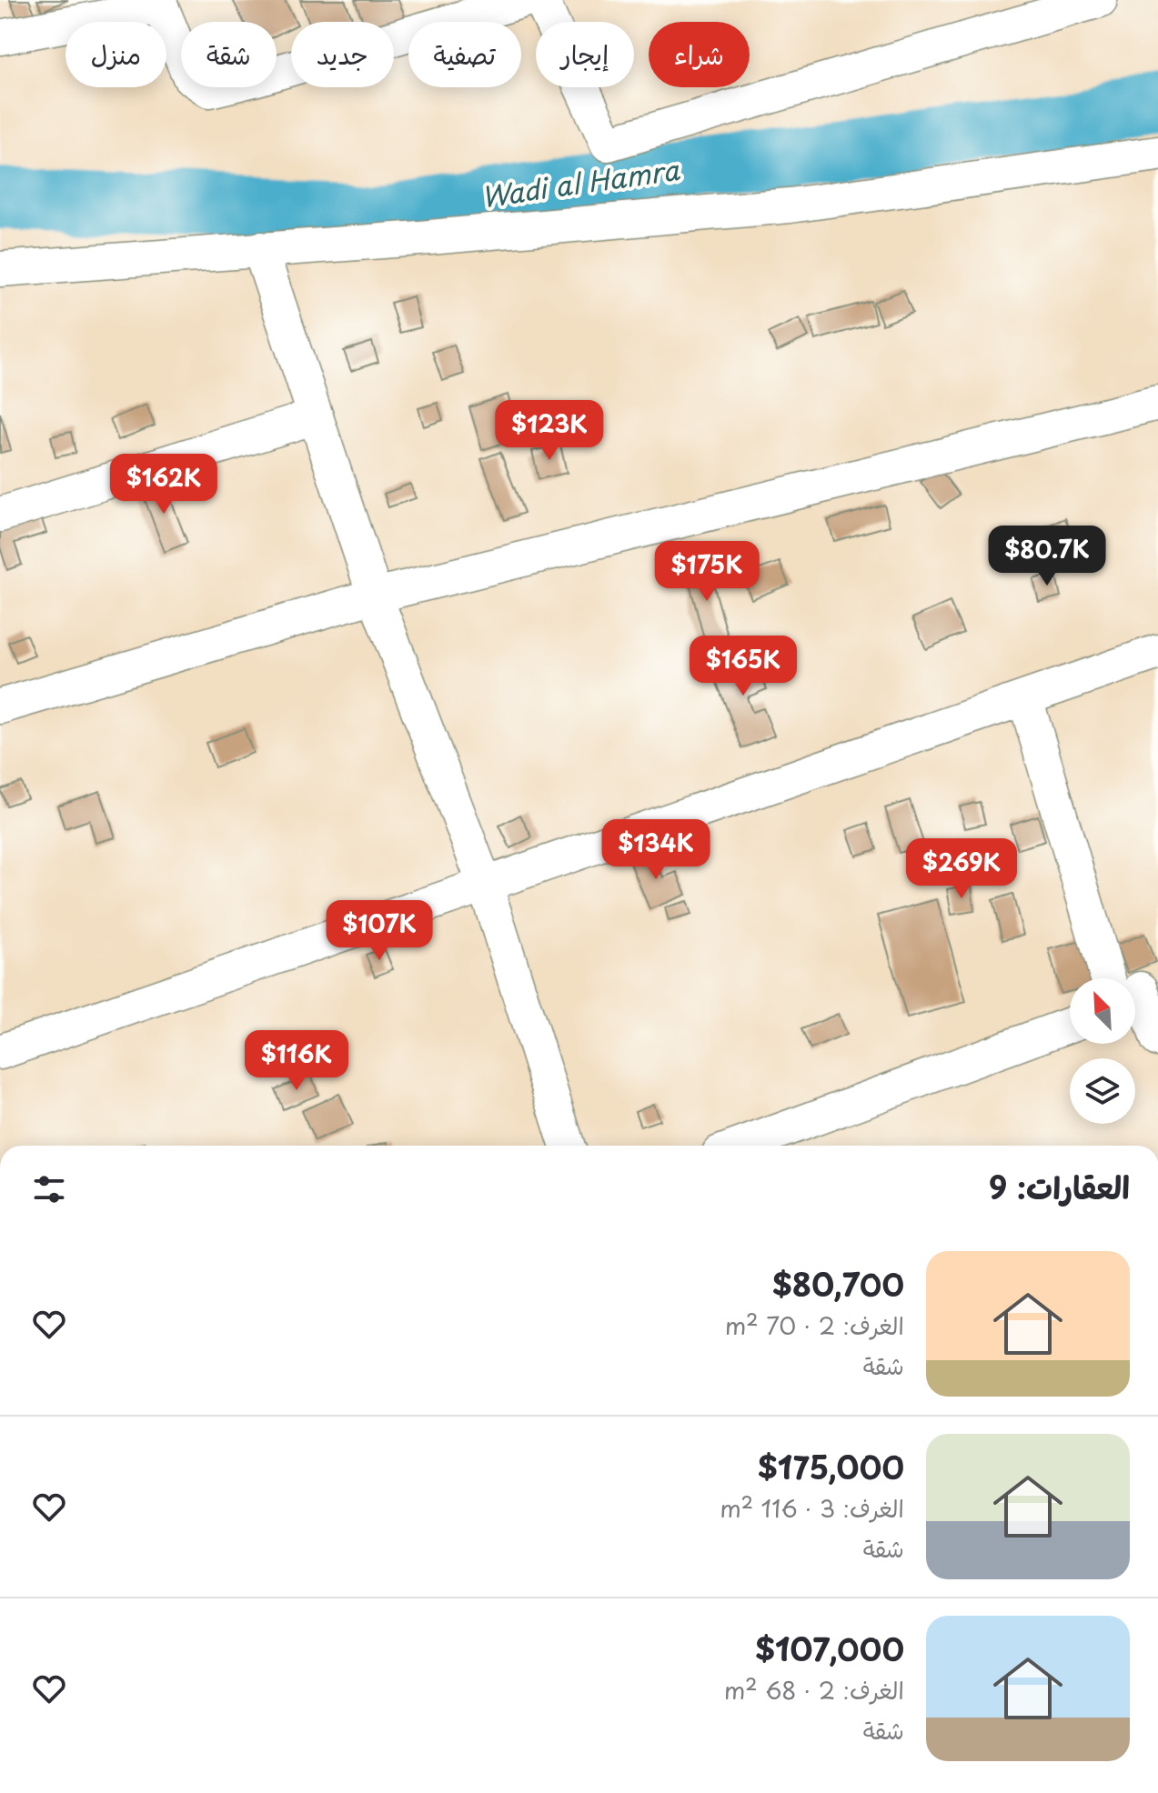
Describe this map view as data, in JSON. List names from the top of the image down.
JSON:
{
  "water": ["Wadi al Hamra"],
  "north": "top left",
  "page": {
    "chip": [
      "شراء",
      "إيجار",
      "تصفية",
      "جديد",
      "شقة",
      "منزل"
    ],
    "price": [
      "$123K",
      "$162K",
      "$80.7K",
      "$175K",
      "$165K",
      "$134K",
      "$269K",
      "$107K",
      "$116K"
    ],
    "heading": "العقارات: 9",
    "list": [
      {
        "name": "$80,700",
        "note": "الغرف: 2 · 70 m² · شقة"
      },
      {
        "name": "$175,000",
        "note": "الغرف: 3 · 116 m² · شقة"
      },
      {
        "name": "$107,000",
        "note": "الغرف: 2 · 68 m² · شقة"
      }
    ]
  }
}
